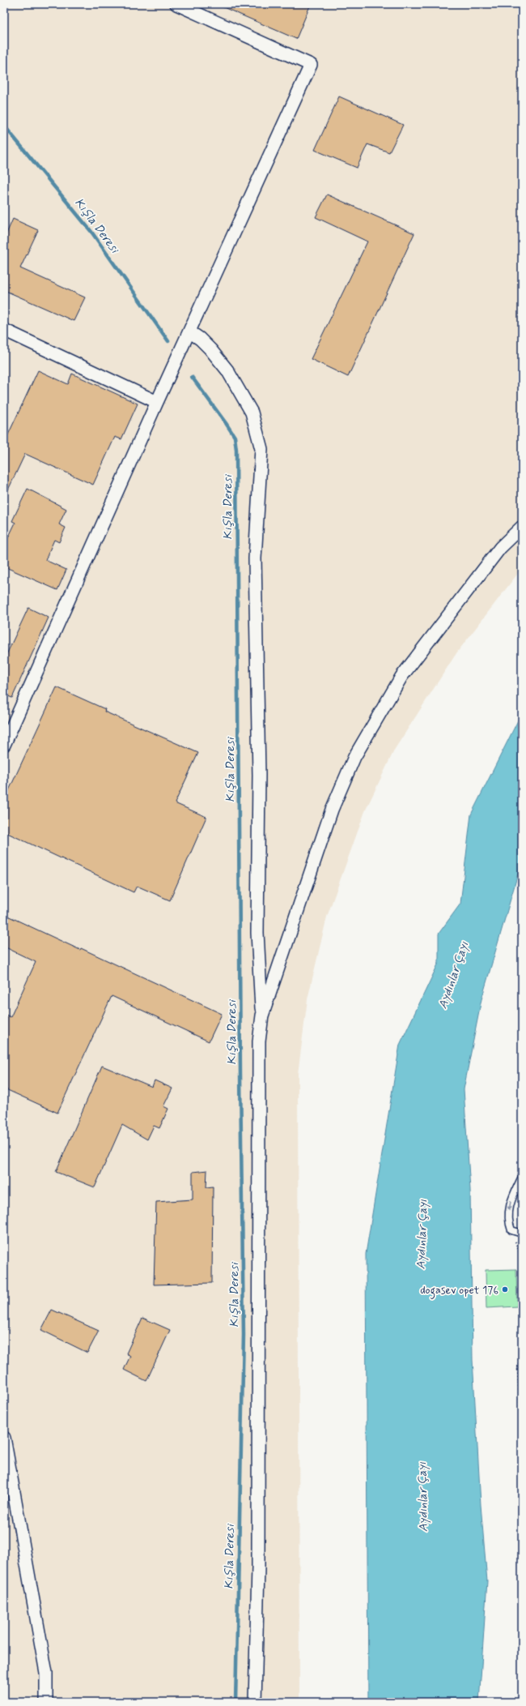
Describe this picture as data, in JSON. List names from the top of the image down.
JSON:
{
  "water": ["Kışla Deresi", "Aydınlar Çayı"],
  "places": ["dogasev opet 176"]
}
